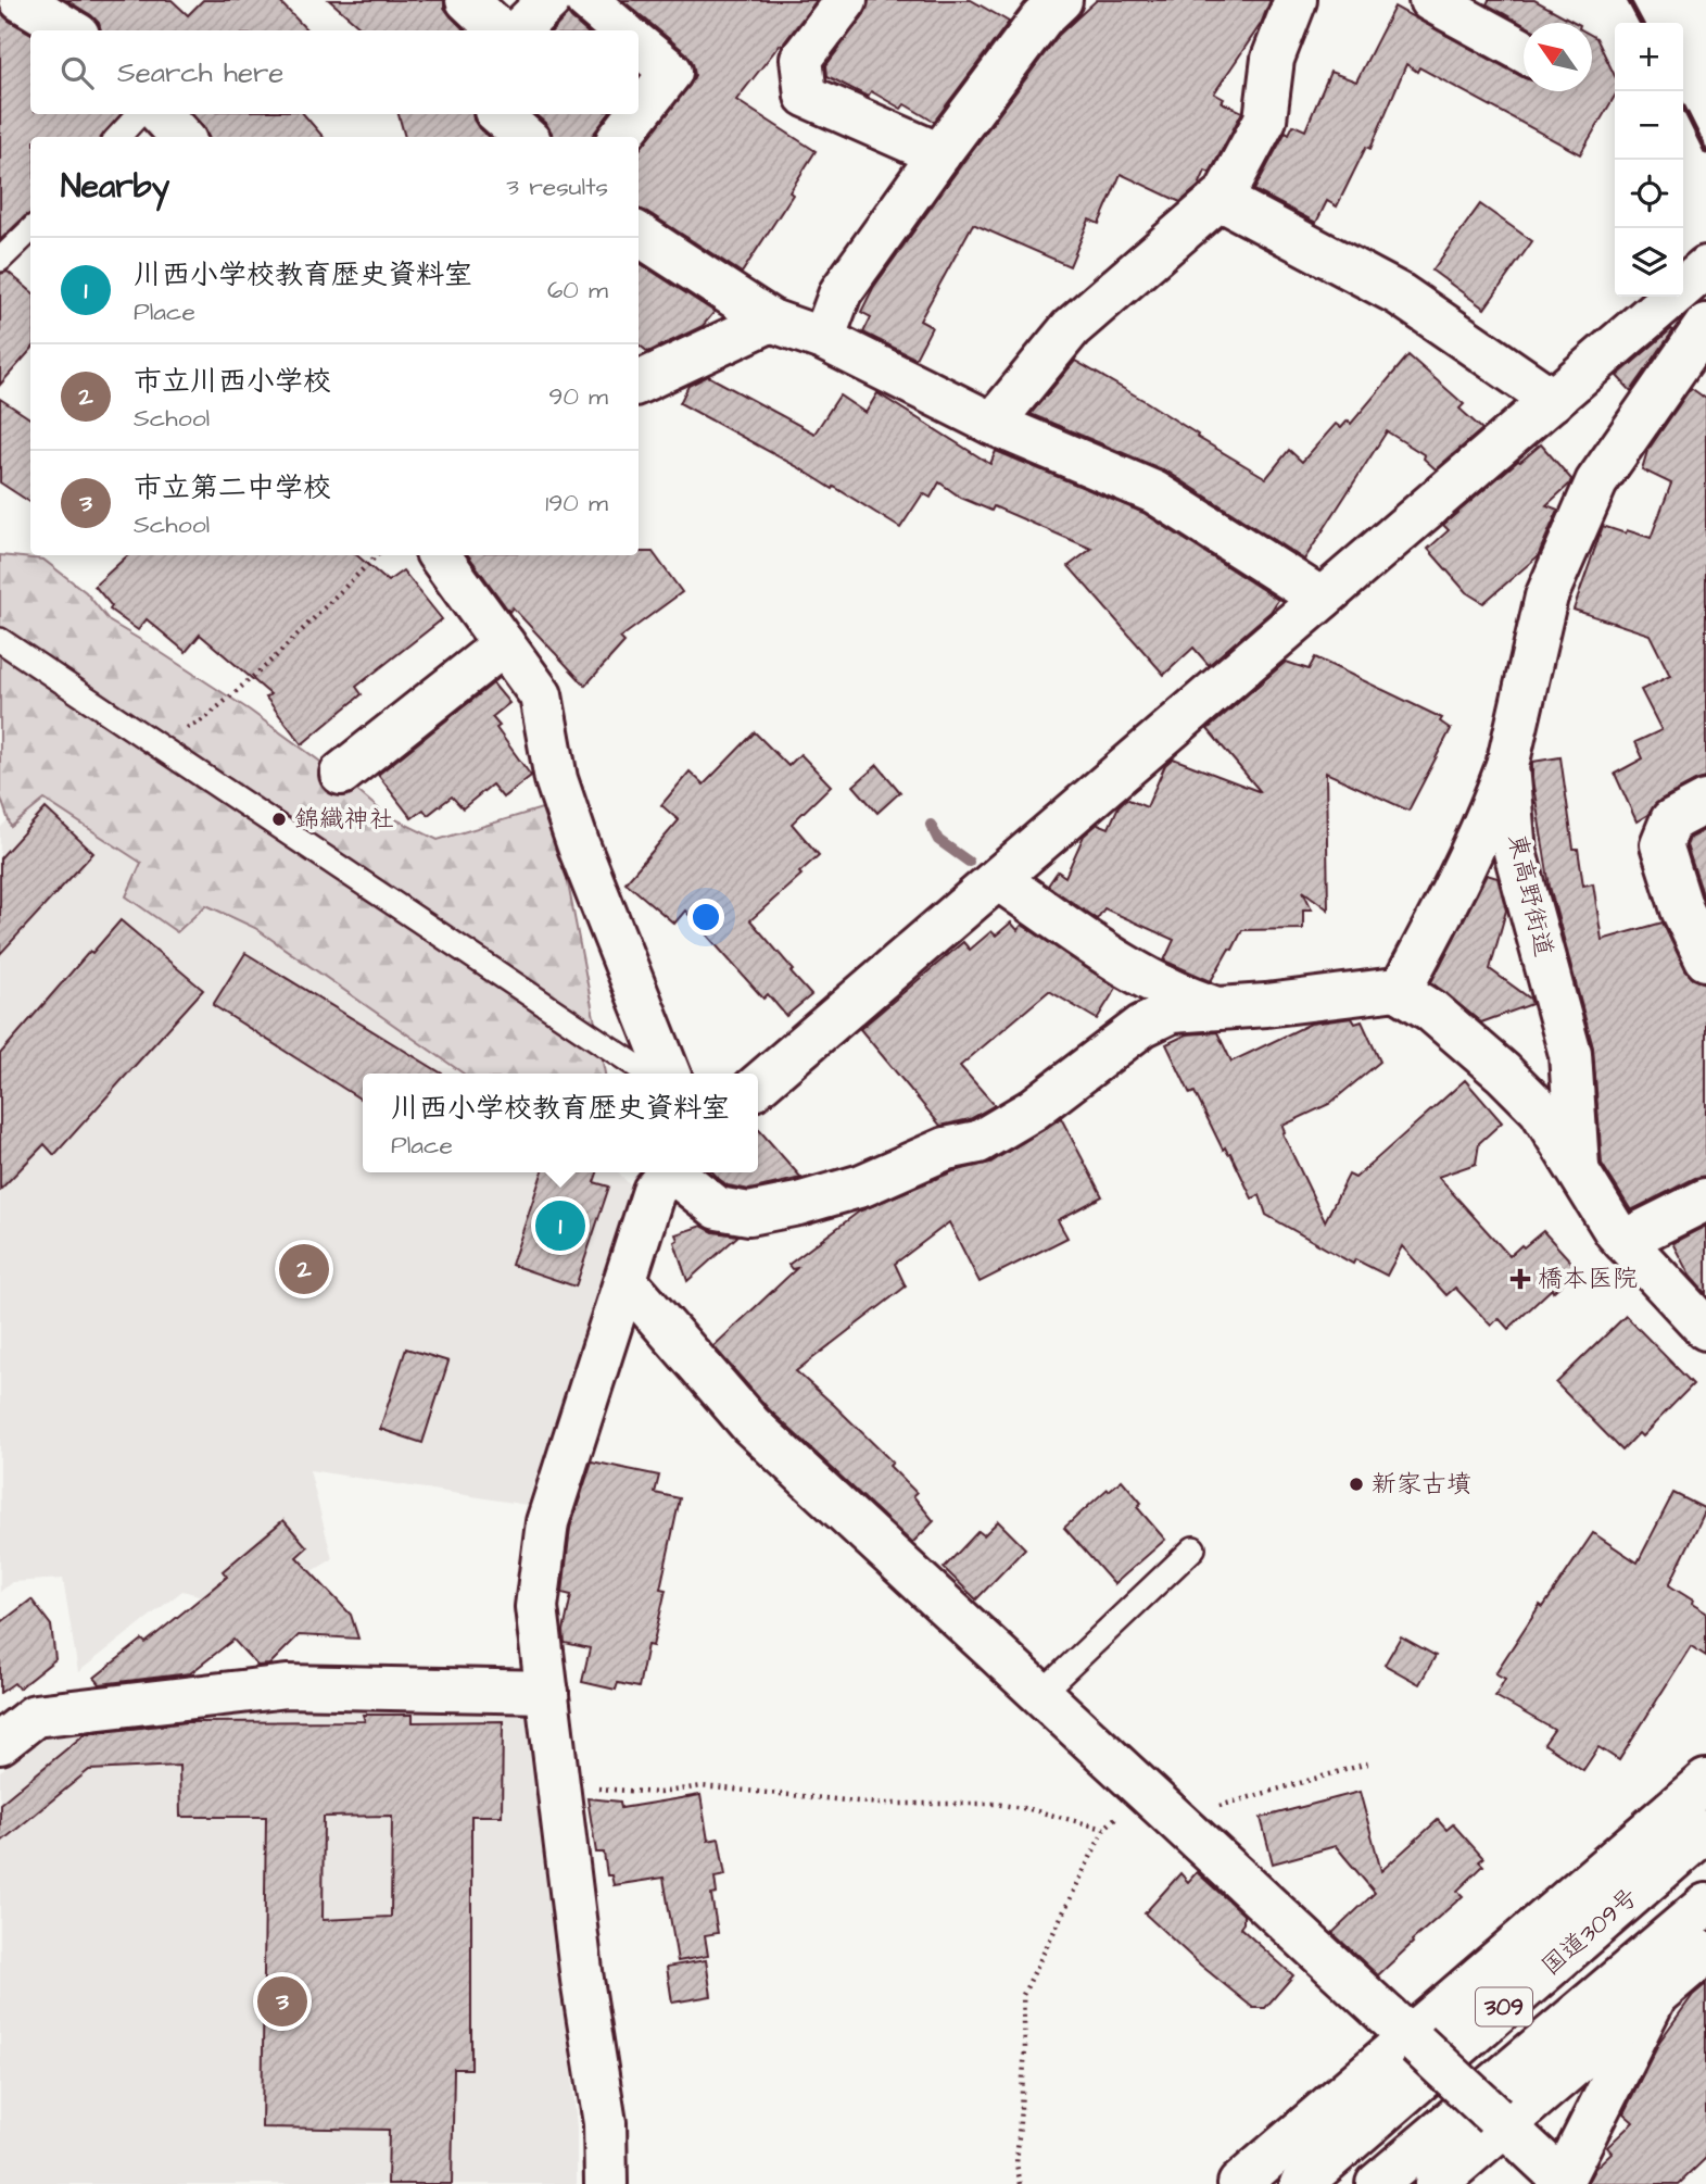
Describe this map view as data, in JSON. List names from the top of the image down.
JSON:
{
  "streets": {
    "main road": ["東高野街道", "国道309号", "309"]
  },
  "places": {
    "other": ["錦織神社", "新家古墳"],
    "health": ["橋本医院"]
  },
  "north": "top left",
  "page": {
    "map_buttons": ["+", "−"],
    "search": "Search here",
    "heading": ["Nearby", "3 results"],
    "list": [
      {
        "mark": "1",
        "name": "川西小学校教育歴史資料室",
        "note": "Place",
        "value": "60 m"
      },
      {
        "mark": "2",
        "name": "市立川西小学校",
        "note": "School",
        "value": "90 m"
      },
      {
        "mark": "3",
        "name": "市立第二中学校",
        "note": "School",
        "value": "190 m"
      }
    ],
    "popup": ["川西小学校教育歴史資料室", "Place"],
    "pins": ["1", "2", "3"]
  }
}
